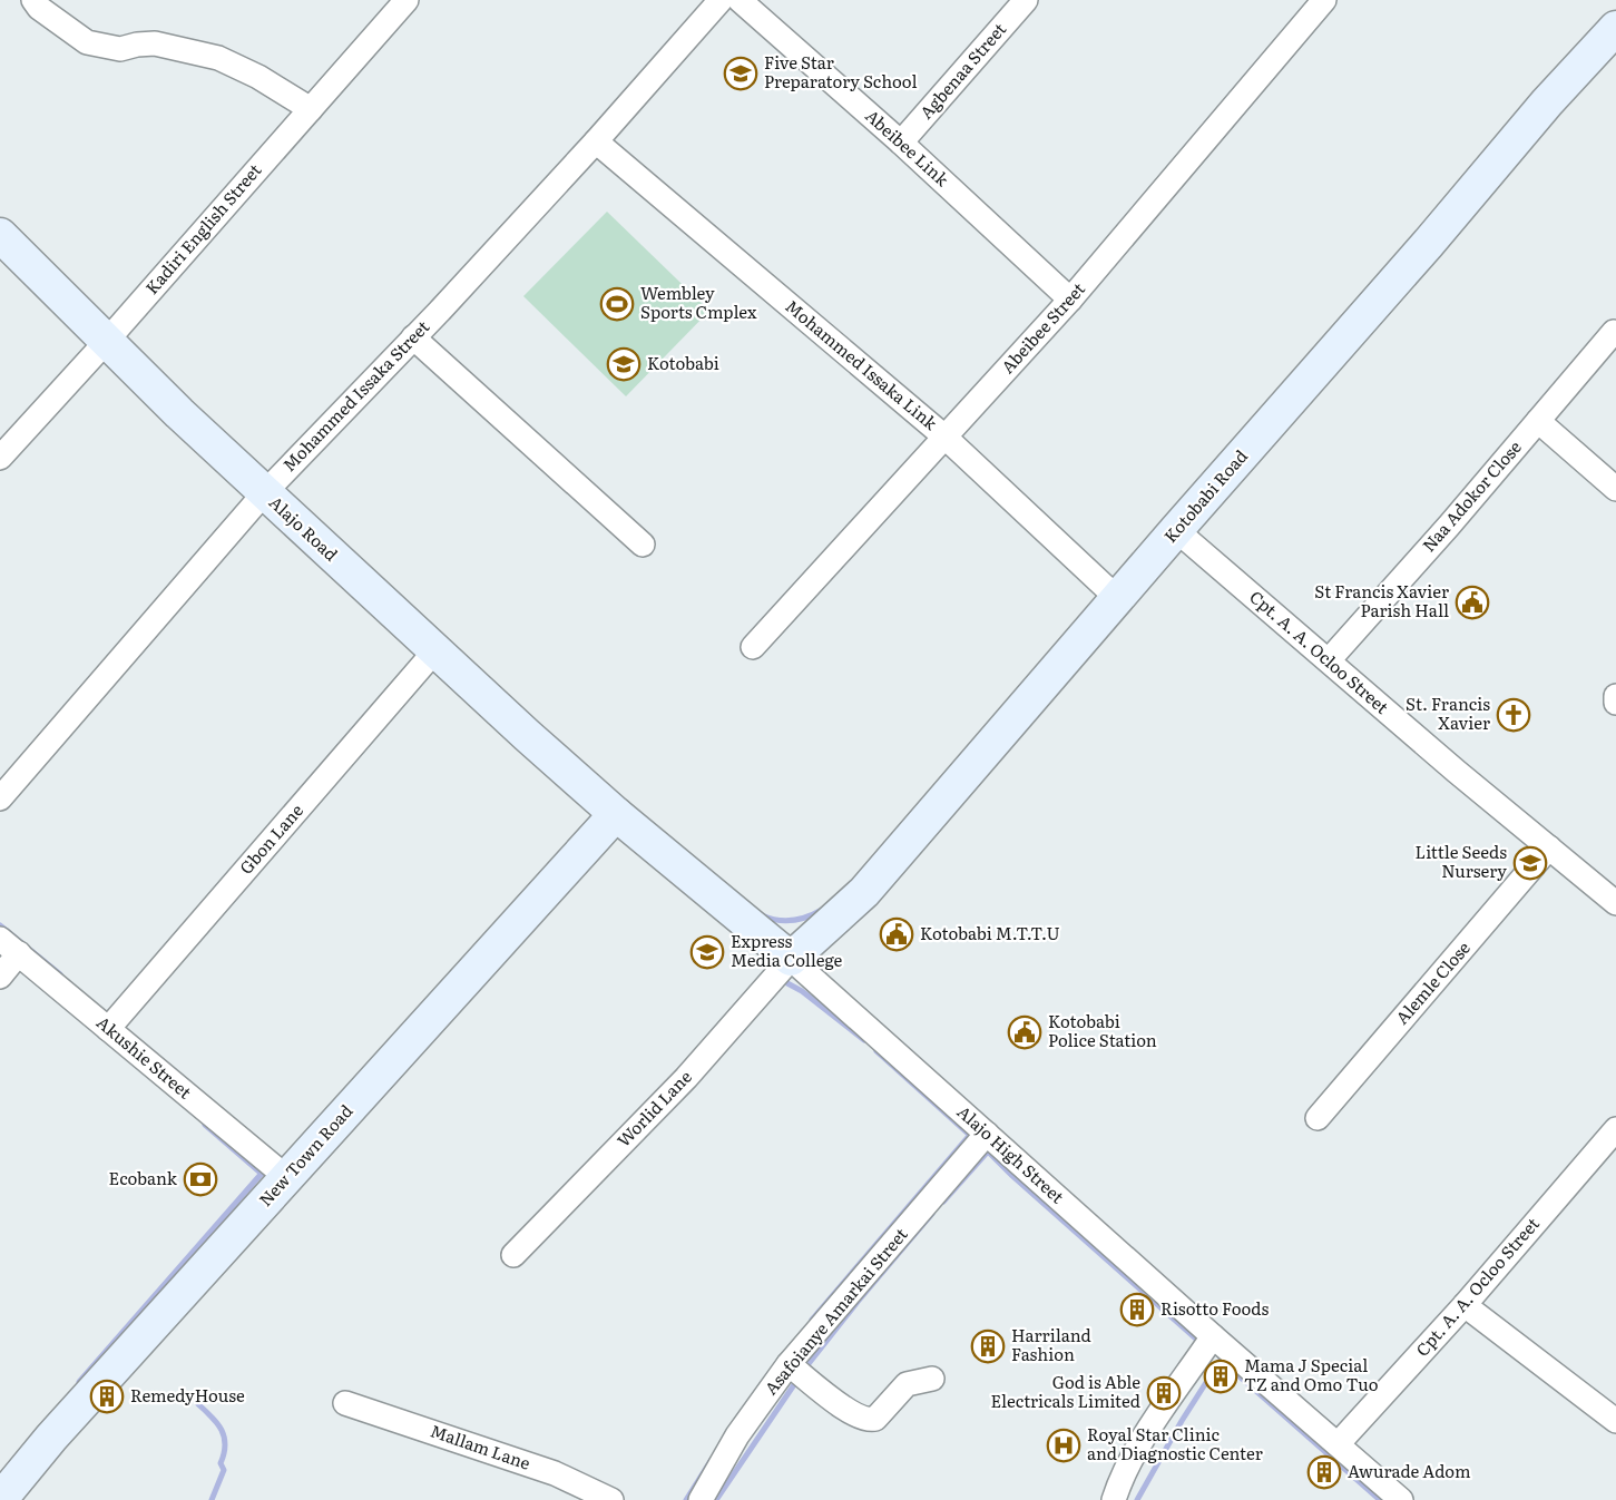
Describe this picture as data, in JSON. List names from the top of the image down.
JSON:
{
  "streets": {
    "street": [
      "Agbenaa Street",
      "Abeibee Link",
      "Kadiri English Street",
      "Abeibee Street",
      "Mohammed Issaka Link",
      "Mohammed Issaka Street",
      "Kotobabi Road",
      "Naa Adokor Close",
      "Alajo Road",
      "Cpt. A. A. Ocloo Street",
      "Gbon Lane",
      "Alemle Close",
      "Akushie Street",
      "Worlid Lane",
      "Alajo High Street",
      "New Town Road",
      "Asafoianye Amarkai Street",
      "Mallam Lane"
    ]
  },
  "crossings": [
    ["Agbenaa Street", "Abeibee Link"],
    ["Abeibee Link", "Abeibee Street"],
    ["Kadiri English Street", "Alajo Road"],
    ["Abeibee Street", "Mohammed Issaka Link"],
    ["Mohammed Issaka Link", "Mohammed Issaka Street"],
    ["Mohammed Issaka Link", "Kotobabi Road"],
    ["Mohammed Issaka Street", "Alajo Road"],
    ["Kotobabi Road", "Cpt. A. A. Ocloo Street"],
    ["Kotobabi Road", "Worlid Lane"],
    ["Kotobabi Road", "Alajo High Street"],
    ["Naa Adokor Close", "Cpt. A. A. Ocloo Street"],
    ["Alajo Road", "Gbon Lane"],
    ["Alajo Road", "Alajo High Street"],
    ["Alajo Road", "New Town Road"],
    ["Cpt. A. A. Ocloo Street", "Alemle Close"],
    ["Cpt. A. A. Ocloo Street", "Alajo High Street"],
    ["Gbon Lane", "Akushie Street"],
    ["Akushie Street", "New Town Road"],
    ["Worlid Lane", "Alajo High Street"],
    ["Alajo High Street", "New Town Road"],
    ["Alajo High Street", "Asafoianye Amarkai Street"]
  ],
  "places": {
    "school or university": [
      "Five Star Preparatory School",
      "Kotobabi",
      "Little Seeds Nursery",
      "Express Media College"
    ],
    "sports": ["Wembley Sports Cmplex"],
    "public building": ["St Francis Xavier Parish Hall", "Kotobabi M.T.T.U", "Kotobabi Police Station"],
    "church": ["St. Francis Xavier"],
    "bank": ["Ecobank"],
    "building": [
      "Risotto Foods",
      "Harriland Fashion",
      "Mama J Special TZ and Omo Tuo",
      "God is Able Electricals Limited",
      "RemedyHouse",
      "Awurade Adom"
    ],
    "hospital": ["Royal Star Clinic and Diagnostic Center"]
  }
}
